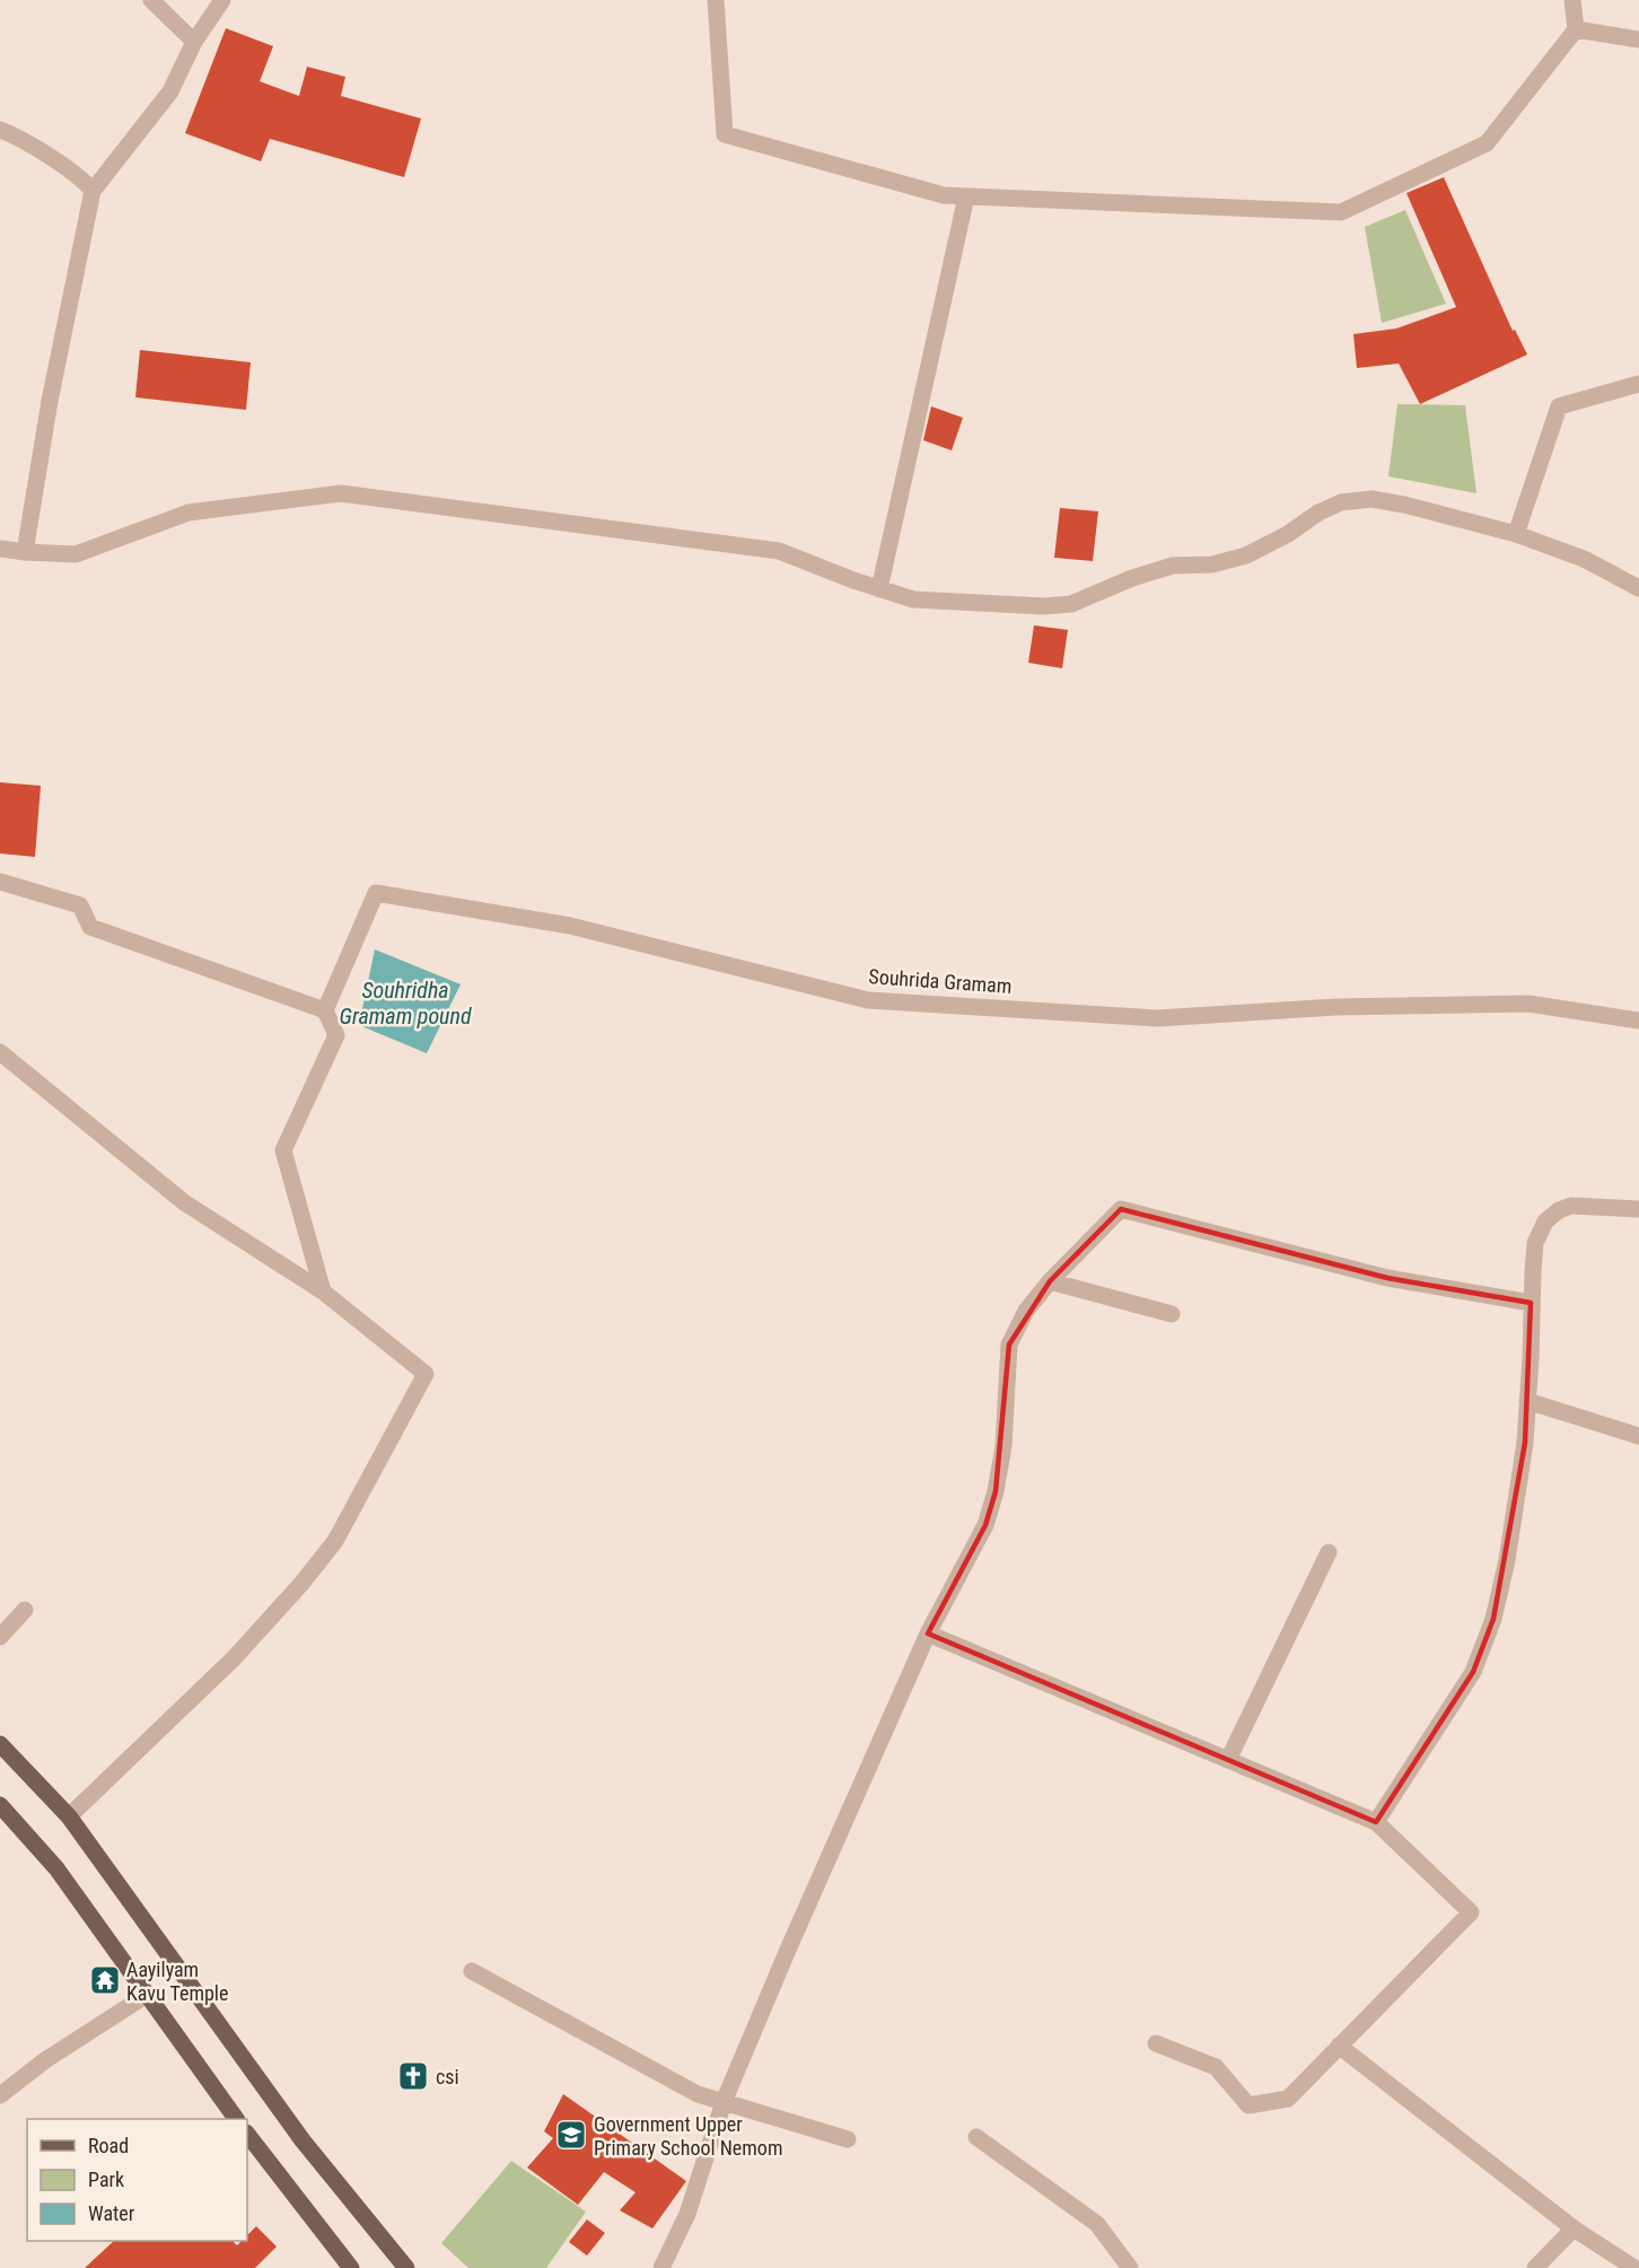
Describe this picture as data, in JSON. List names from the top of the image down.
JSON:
{
  "streets": {
    "street": ["Souhrida Gramam"]
  },
  "water": ["Souhridha Gramam pound"],
  "places": {
    "temple": ["Aayilyam Kavu Temple"],
    "church": ["csi"],
    "school or university": ["Government Upper Primary School Nemom"]
  },
  "legend": ["Road", "Park", "Water"]
}
